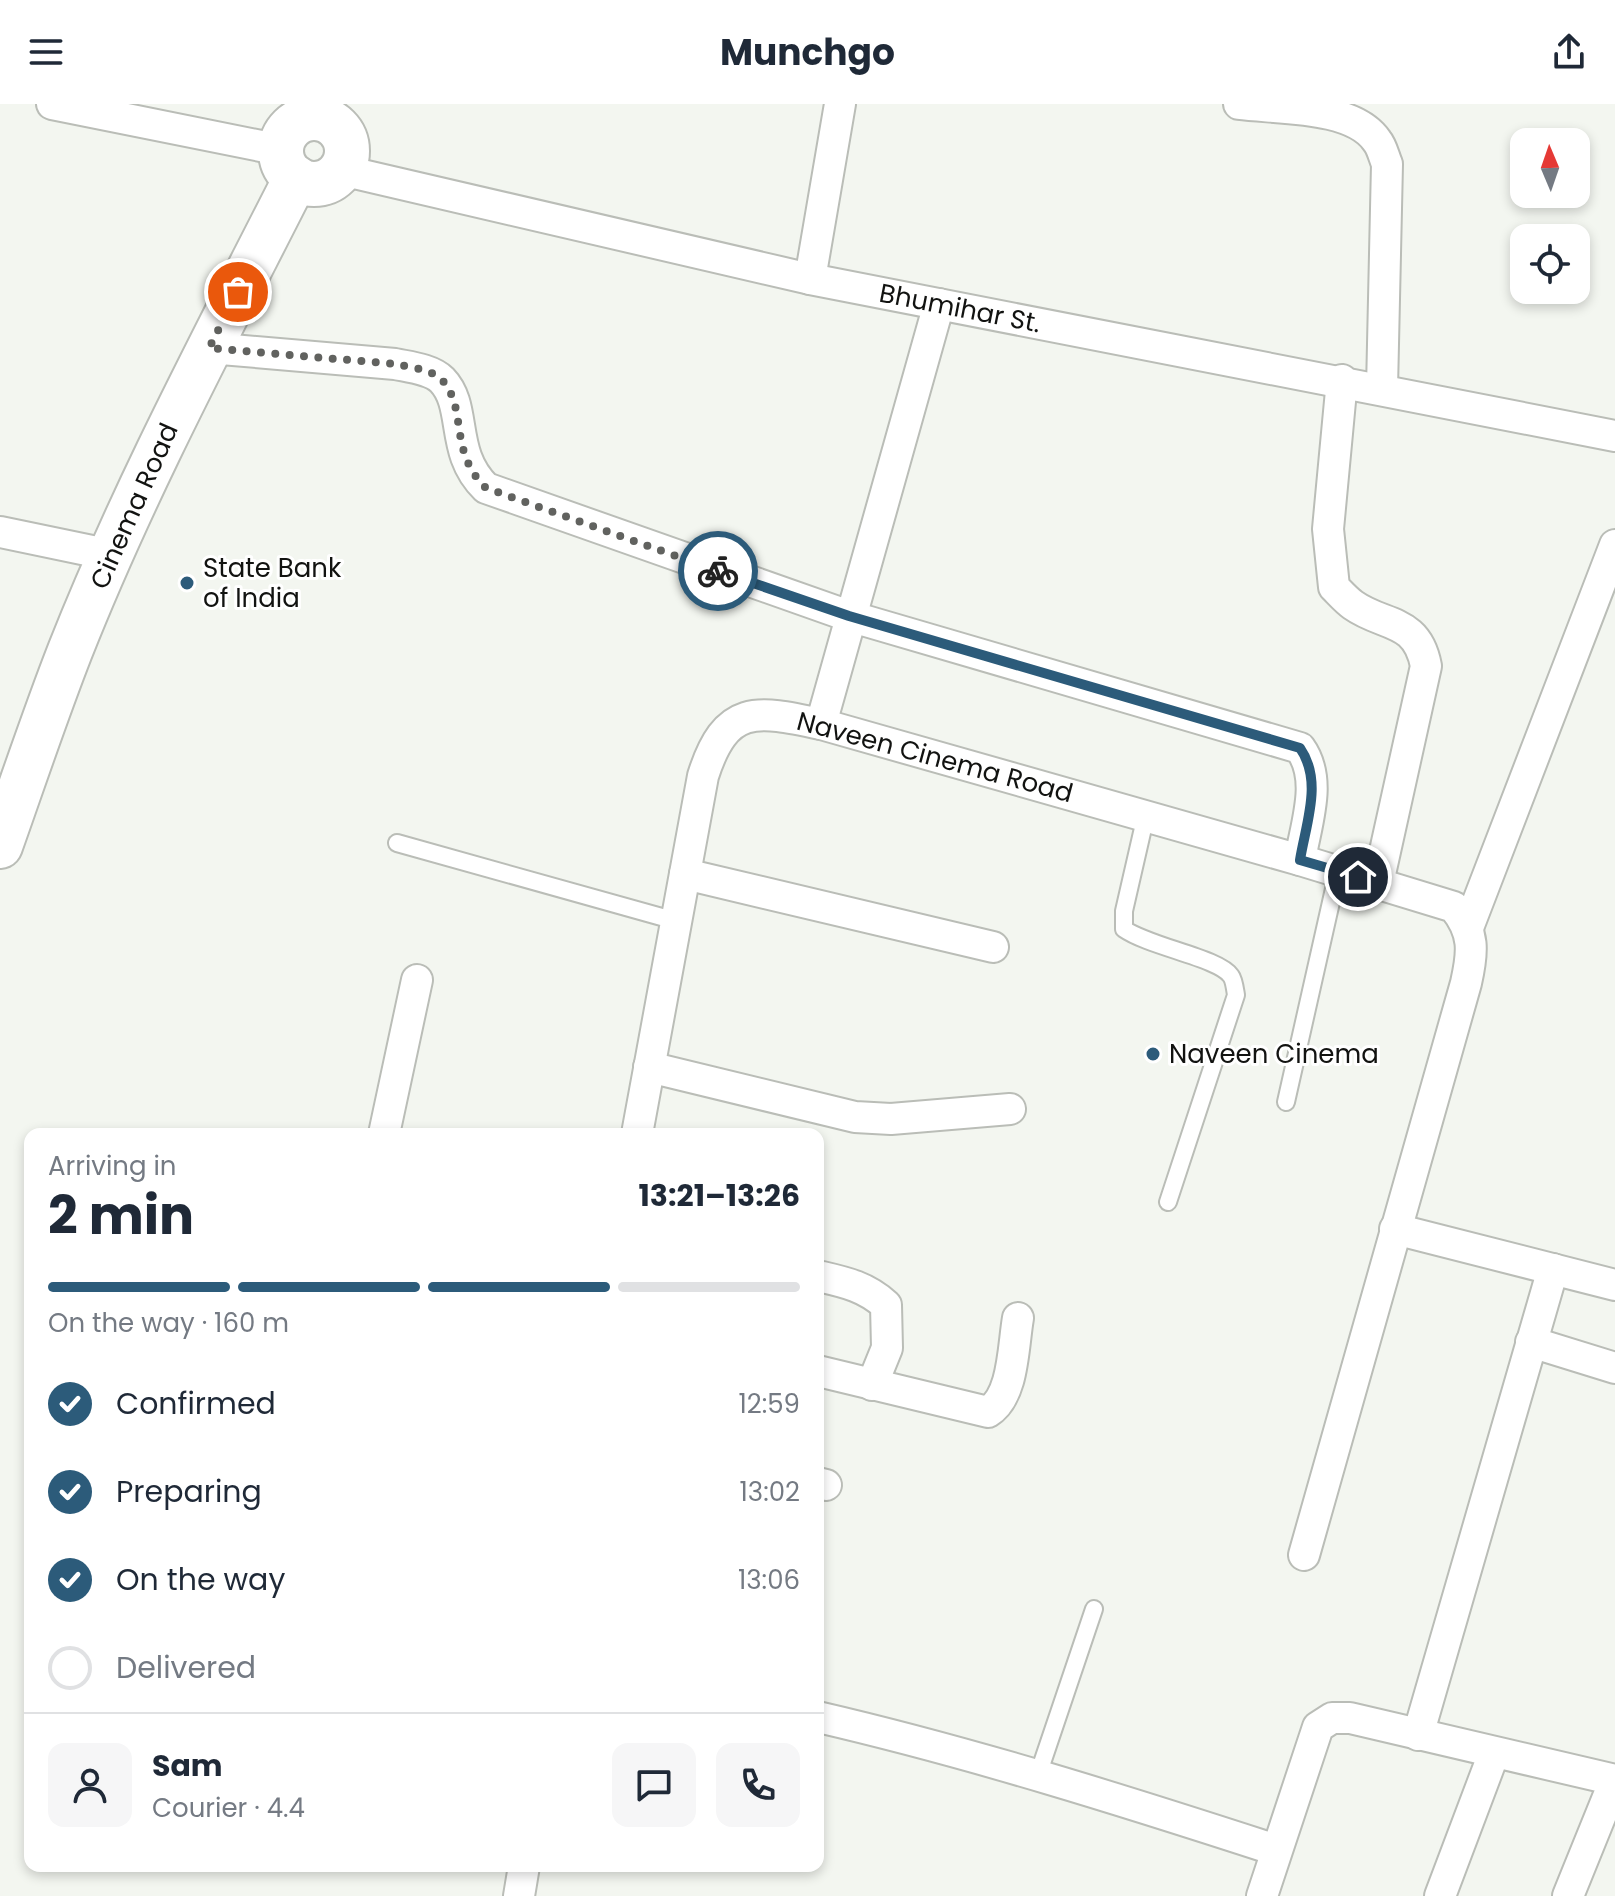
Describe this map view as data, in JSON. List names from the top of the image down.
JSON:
{
  "streets": {
    "street": ["Bhumihar St.", "Cinema Road", "Naveen Cinema Road"]
  },
  "crossings": [
    ["Bhumihar St.", "Cinema Road"]
  ],
  "places": ["State Bank of India", "Naveen Cinema"],
  "north": "top",
  "page": {
    "header": "Munchgo",
    "heading": ["2 min", "Arriving in", "13:21–13:26"],
    "panel": ["Sam", "Courier · 4.4"],
    "bar": "On the way · 160 m",
    "list": [
      ["Confirmed", "12:59"],
      ["Preparing", "13:02"],
      ["On the way", "13:06"],
      "Delivered"
    ]
  }
}
